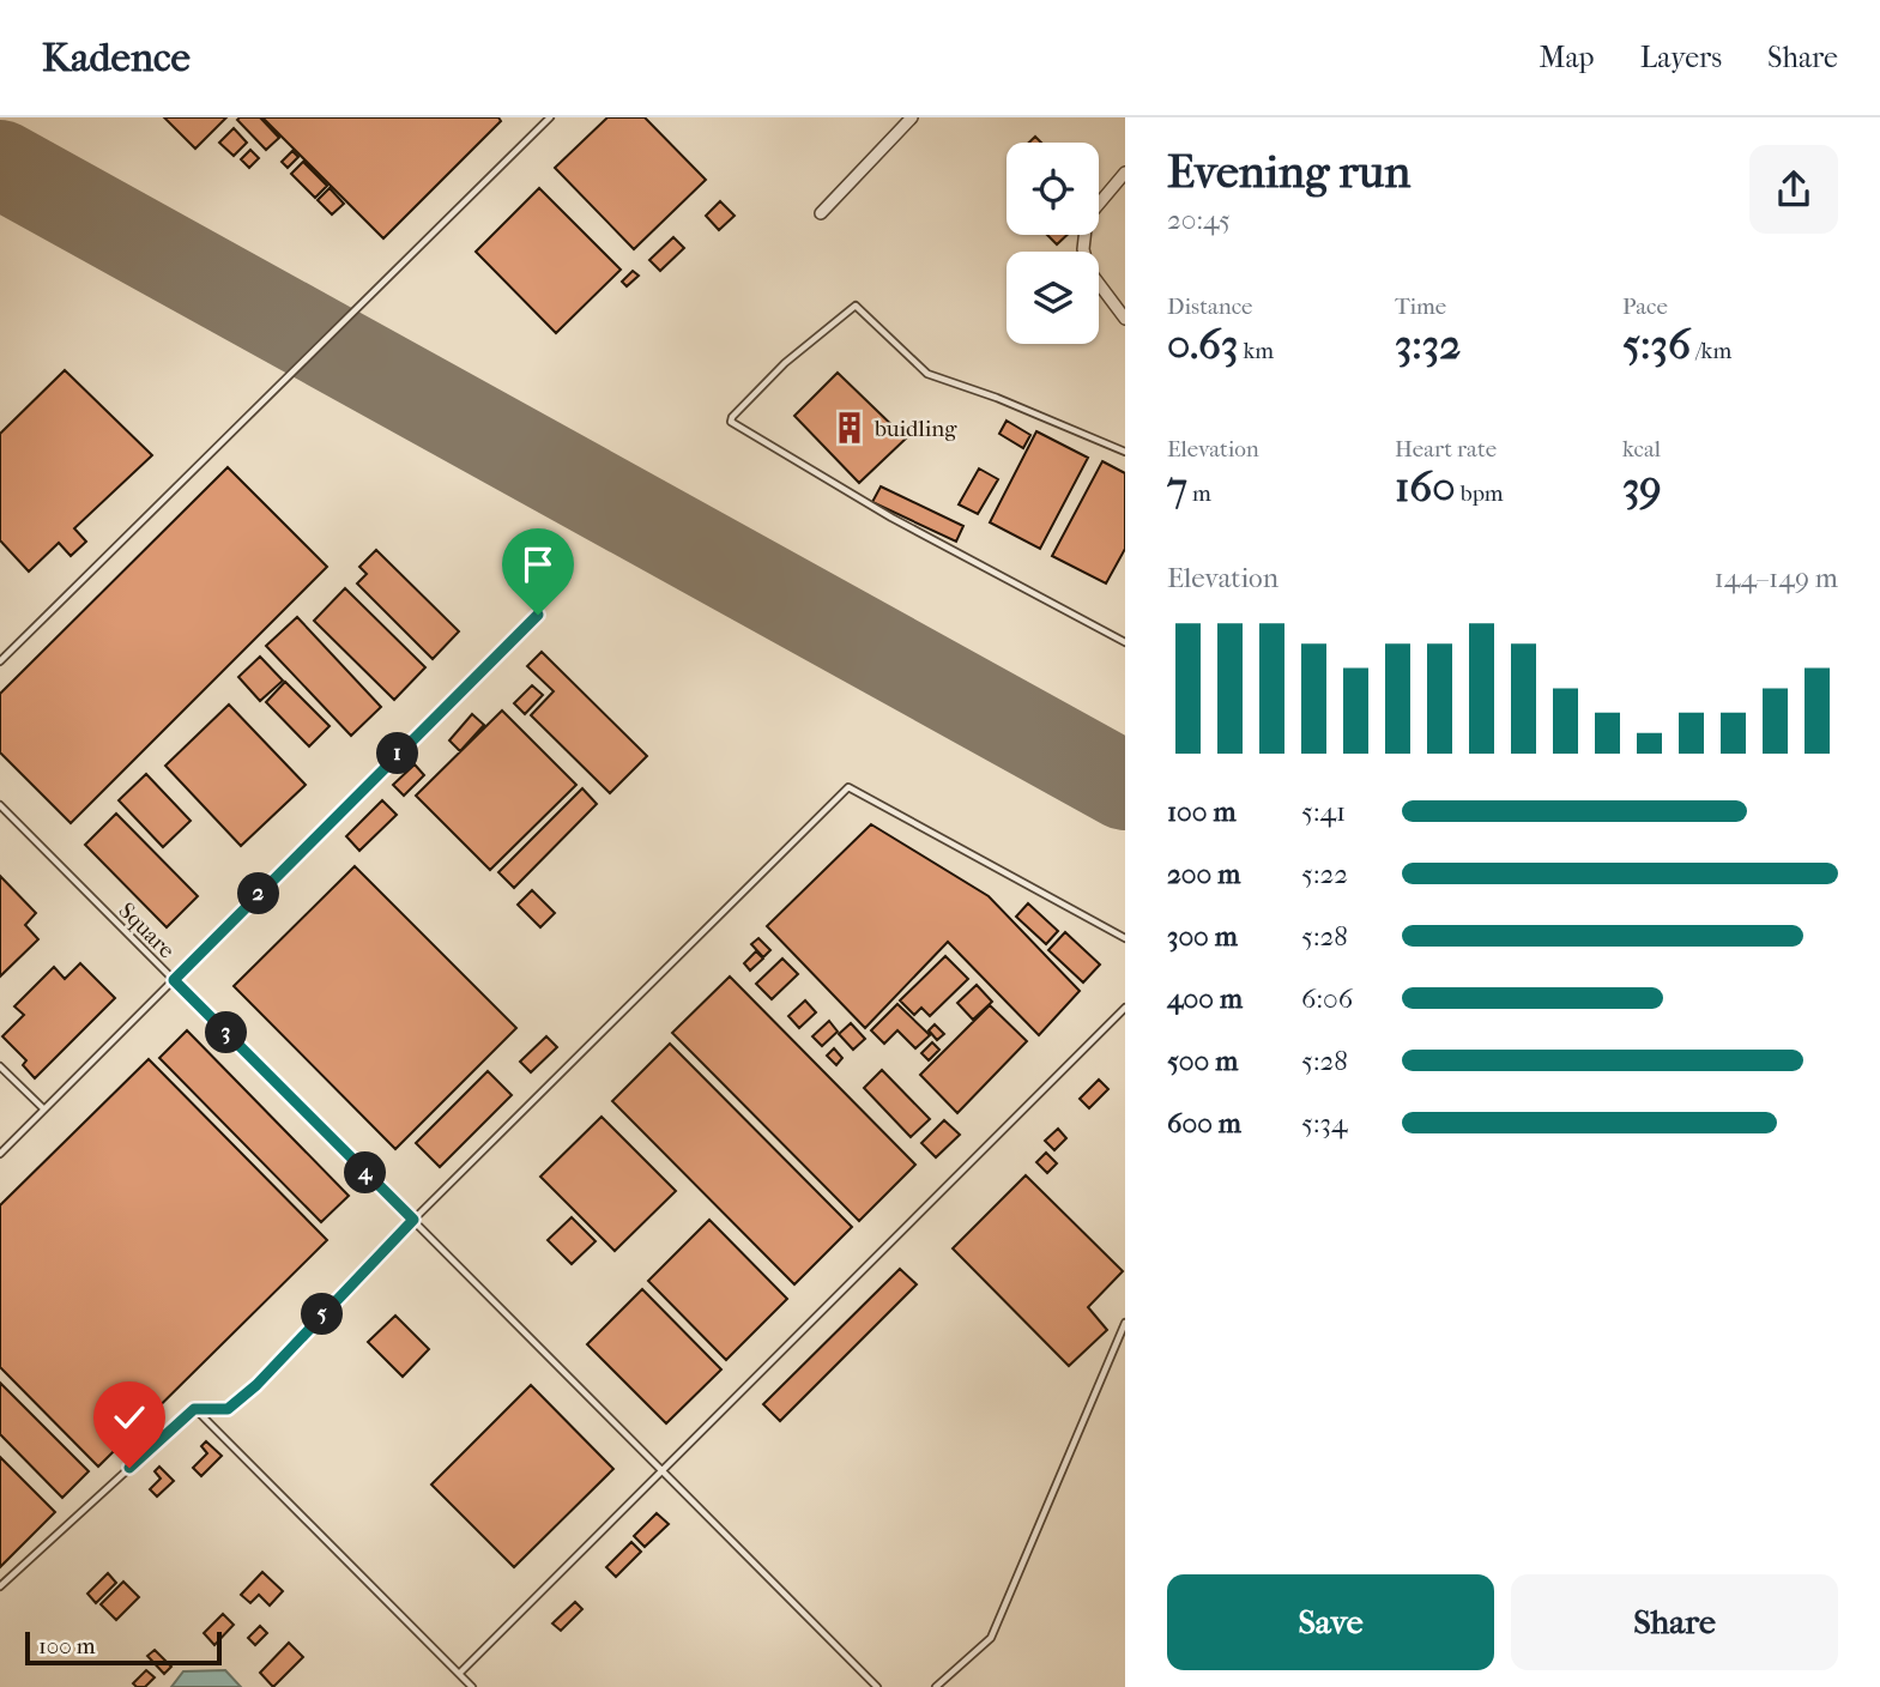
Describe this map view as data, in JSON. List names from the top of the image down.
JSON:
{
  "streets": {
    "lane": ["Square"]
  },
  "places": {
    "building": ["buidling"]
  },
  "scale_bar": "100 m",
  "page": {
    "header": "Kadence",
    "nav": ["Map", "Layers", "Share"],
    "heading": ["Evening run", "20:45"],
    "stats": [
      ["Distance", "0.63 km"],
      ["Time", "3:32"],
      ["Pace", "5:36 /km"],
      ["Elevation", "7 m"],
      ["Heart rate", "160 bpm"],
      ["kcal", "39"]
    ],
    "chart": ["Elevation", "144–149 m"],
    "pins": [
      "1",
      "2",
      "3",
      "4",
      "5"
    ],
    "list": [
      {
        "name": "100 m",
        "note": "5:41"
      },
      {
        "name": "200 m",
        "note": "5:22"
      },
      {
        "name": "300 m",
        "note": "5:28"
      },
      {
        "name": "400 m",
        "note": "6:06"
      },
      {
        "name": "500 m",
        "note": "5:28"
      },
      {
        "name": "600 m",
        "note": "5:34"
      }
    ],
    "buttons": ["Save", "Share"],
    "scale": "100 m"
  }
}
